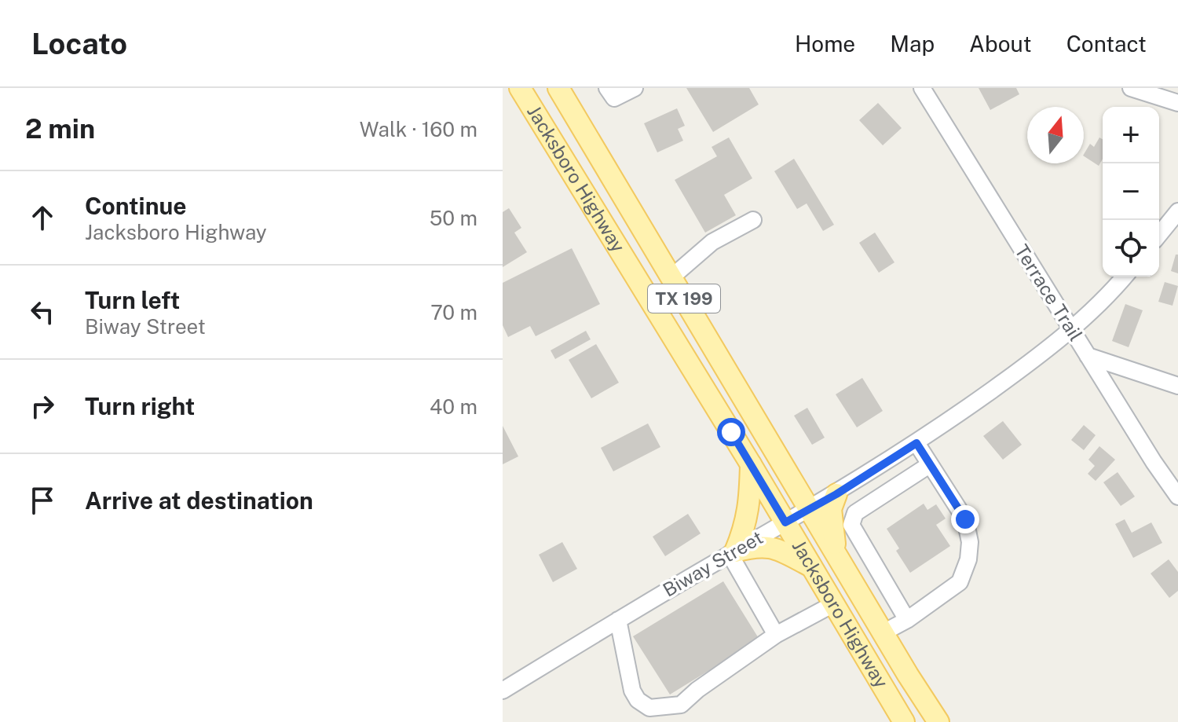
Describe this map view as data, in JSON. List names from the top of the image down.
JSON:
{
  "streets": {
    "main road": ["Jacksboro Highway", "TX 199"],
    "street": ["Terrace Trail", "Biway Street"]
  },
  "crossings": [
    ["Jacksboro Highway", "Biway Street"],
    ["Terrace Trail", "Biway Street"]
  ],
  "north": "top",
  "page": {
    "header": "Locato",
    "nav": [
      "Home",
      "Map",
      "About",
      "Contact"
    ],
    "heading": ["2 min", "Walk · 160 m"],
    "map_buttons": ["+", "−"],
    "list": [
      ["Continue", "Jacksboro Highway", "50 m"],
      ["Turn left", "Biway Street", "70 m"],
      ["Turn right", "40 m"],
      "Arrive at destination"
    ]
  }
}
